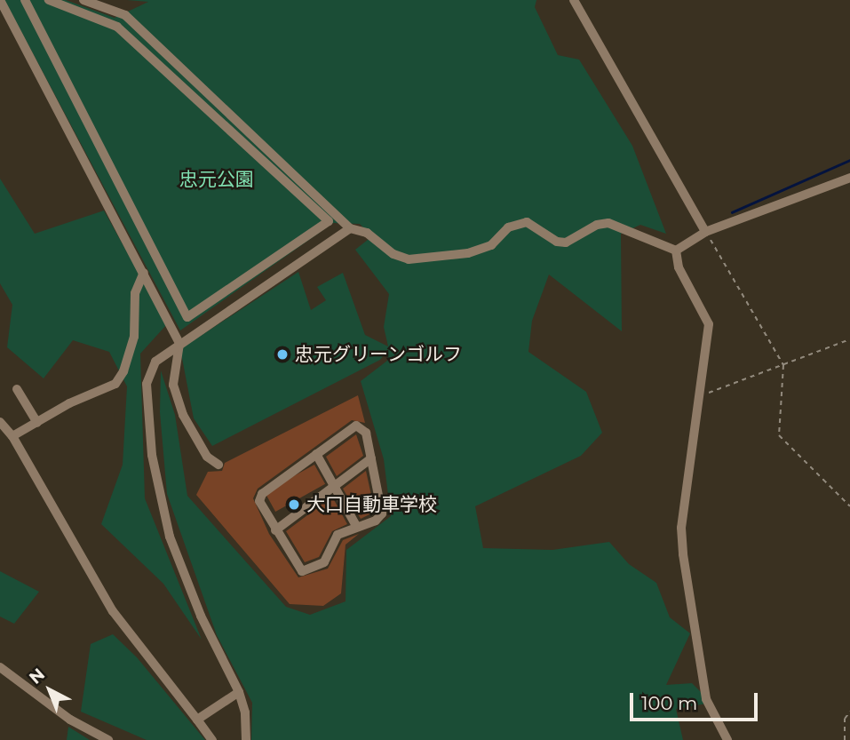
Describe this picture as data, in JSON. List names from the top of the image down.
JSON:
{
  "parks": ["忠元公園"],
  "places": ["忠元グリーンゴルフ", "大口自動車学校"],
  "scale_bar": "100 m",
  "north": "top left"
}
